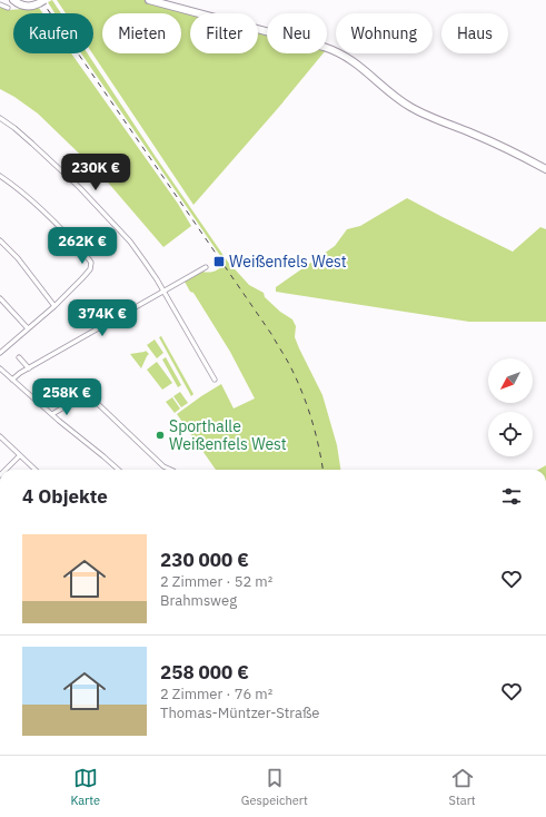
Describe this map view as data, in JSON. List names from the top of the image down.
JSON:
{
  "places": {
    "transit": ["Weißenfels West"],
    "other": ["Sporthalle Weißenfels West"]
  },
  "north": "bottom left",
  "page": {
    "chip": [
      "Kaufen",
      "Mieten",
      "Filter",
      "Neu",
      "Wohnung",
      "Haus"
    ],
    "price": [
      "230K €",
      "262K €",
      "374K €",
      "258K €"
    ],
    "heading": "4 Objekte",
    "list": [
      {
        "name": "230 000 €",
        "note": "2 Zimmer · 52 m² · Brahmsweg"
      },
      {
        "name": "258 000 €",
        "note": "2 Zimmer · 76 m² · Thomas-Müntzer-Straße"
      }
    ],
    "tabs": ["Karte", "Gespeichert", "Start"]
  }
}
